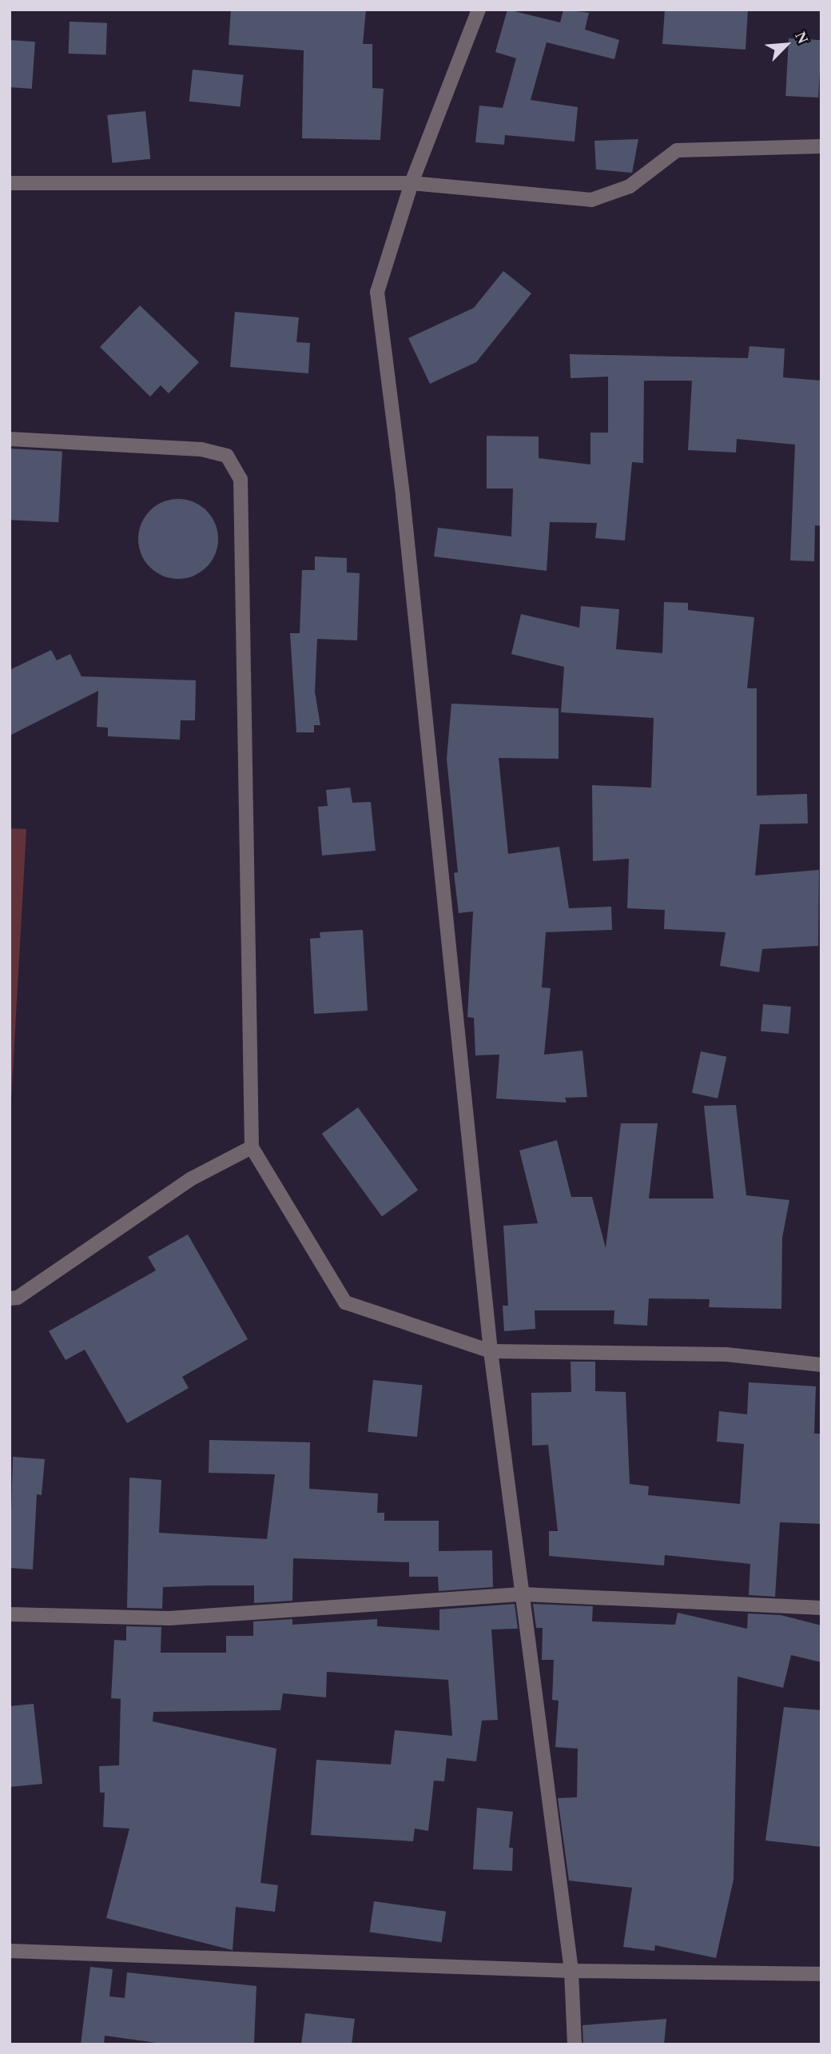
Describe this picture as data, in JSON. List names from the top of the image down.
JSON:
{
  "north": "top right"
}
